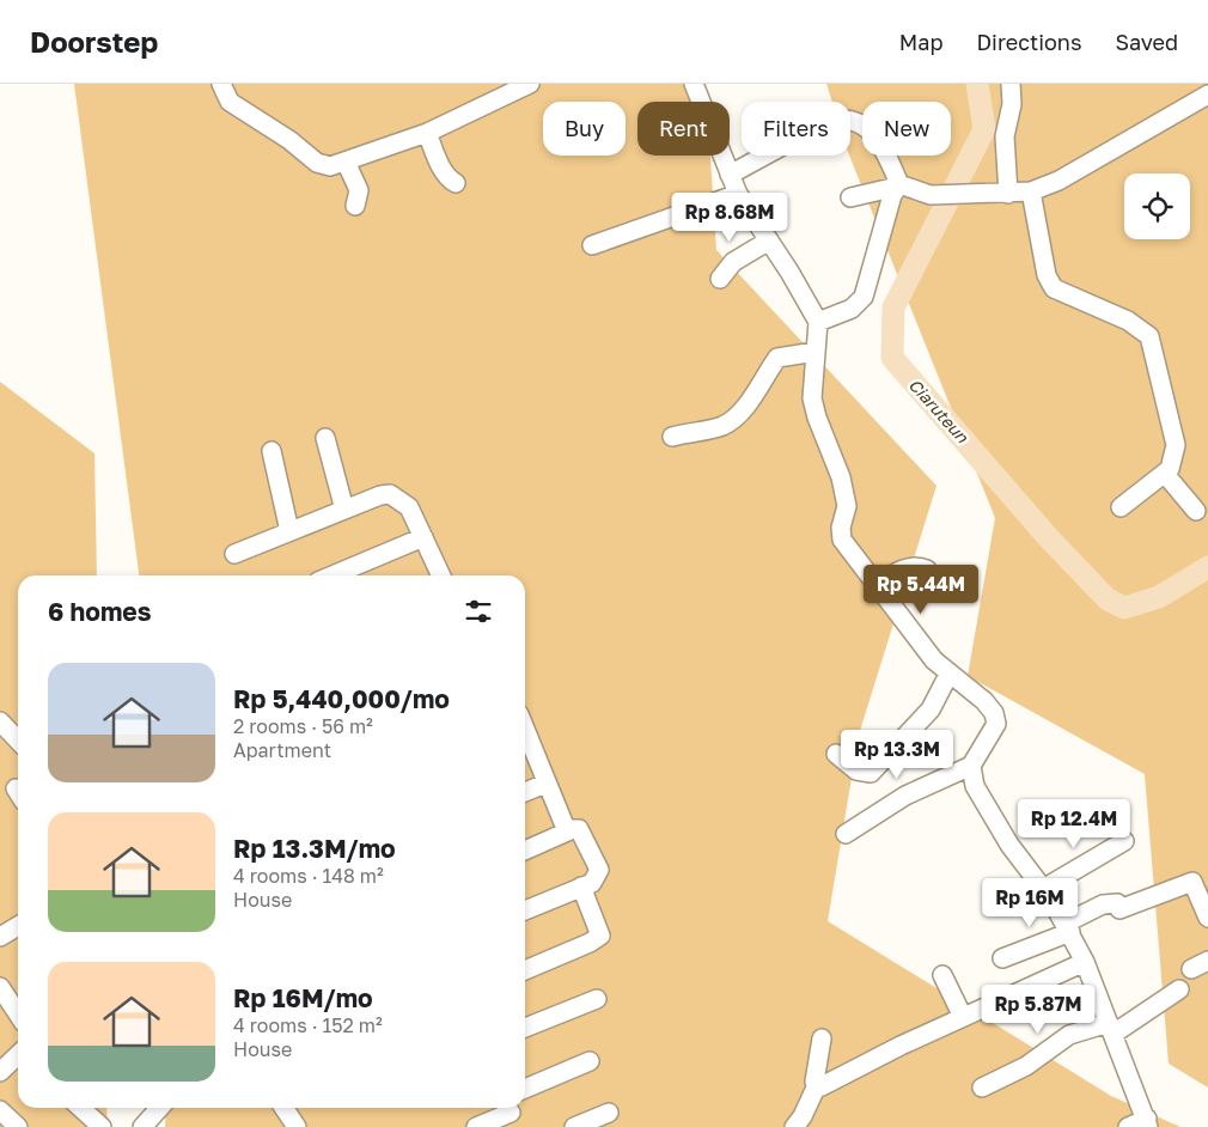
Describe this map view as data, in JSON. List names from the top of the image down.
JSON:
{
  "water": ["Ciaruteun"],
  "page": {
    "header": "Doorstep",
    "nav": ["Map", "Directions", "Saved"],
    "chip": [
      "Buy",
      "Rent",
      "Filters",
      "New"
    ],
    "price": [
      "Rp 8.68M",
      "Rp 5.44M",
      "Rp 13.3M",
      "Rp 12.4M",
      "Rp 16M",
      "Rp 5.87M"
    ],
    "heading": "6 homes",
    "list": [
      {
        "name": "Rp 5,440,000/mo",
        "note": "2 rooms · 56 m² · Apartment"
      },
      {
        "name": "Rp 13.3M/mo",
        "note": "4 rooms · 148 m² · House"
      },
      {
        "name": "Rp 16M/mo",
        "note": "4 rooms · 152 m² · House"
      }
    ]
  }
}
